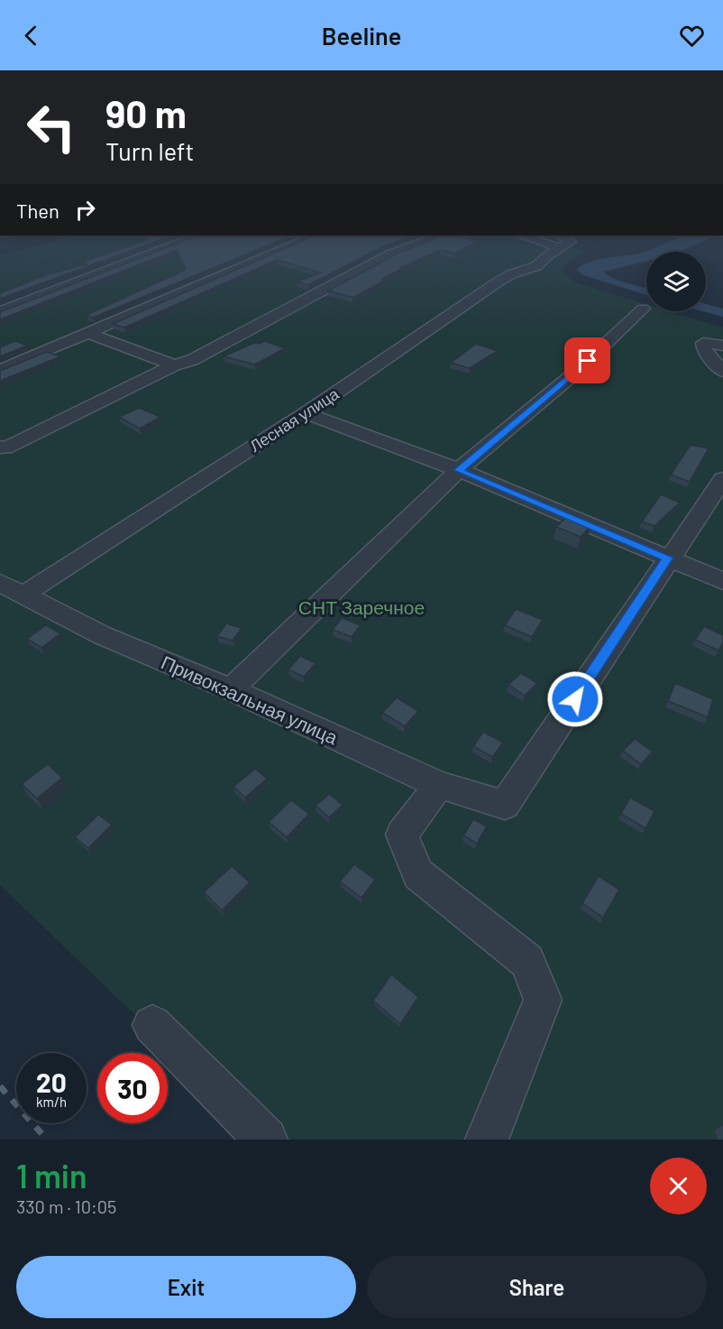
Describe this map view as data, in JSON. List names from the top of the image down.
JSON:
{
  "streets": {
    "street": ["Лесная улица", "Привокзальная улица"]
  },
  "crossings": [
    ["Лесная улица", "Привокзальная улица"]
  ],
  "parks": ["СНТ Заречное"],
  "page": {
    "header": "Beeline",
    "turn": ["90 m", "Turn left"],
    "then": "Then",
    "speed": "20 km/h",
    "limit": "30",
    "heading": ["1 min", "330 m · 10:05"],
    "buttons": ["Exit", "Share"]
  }
}
